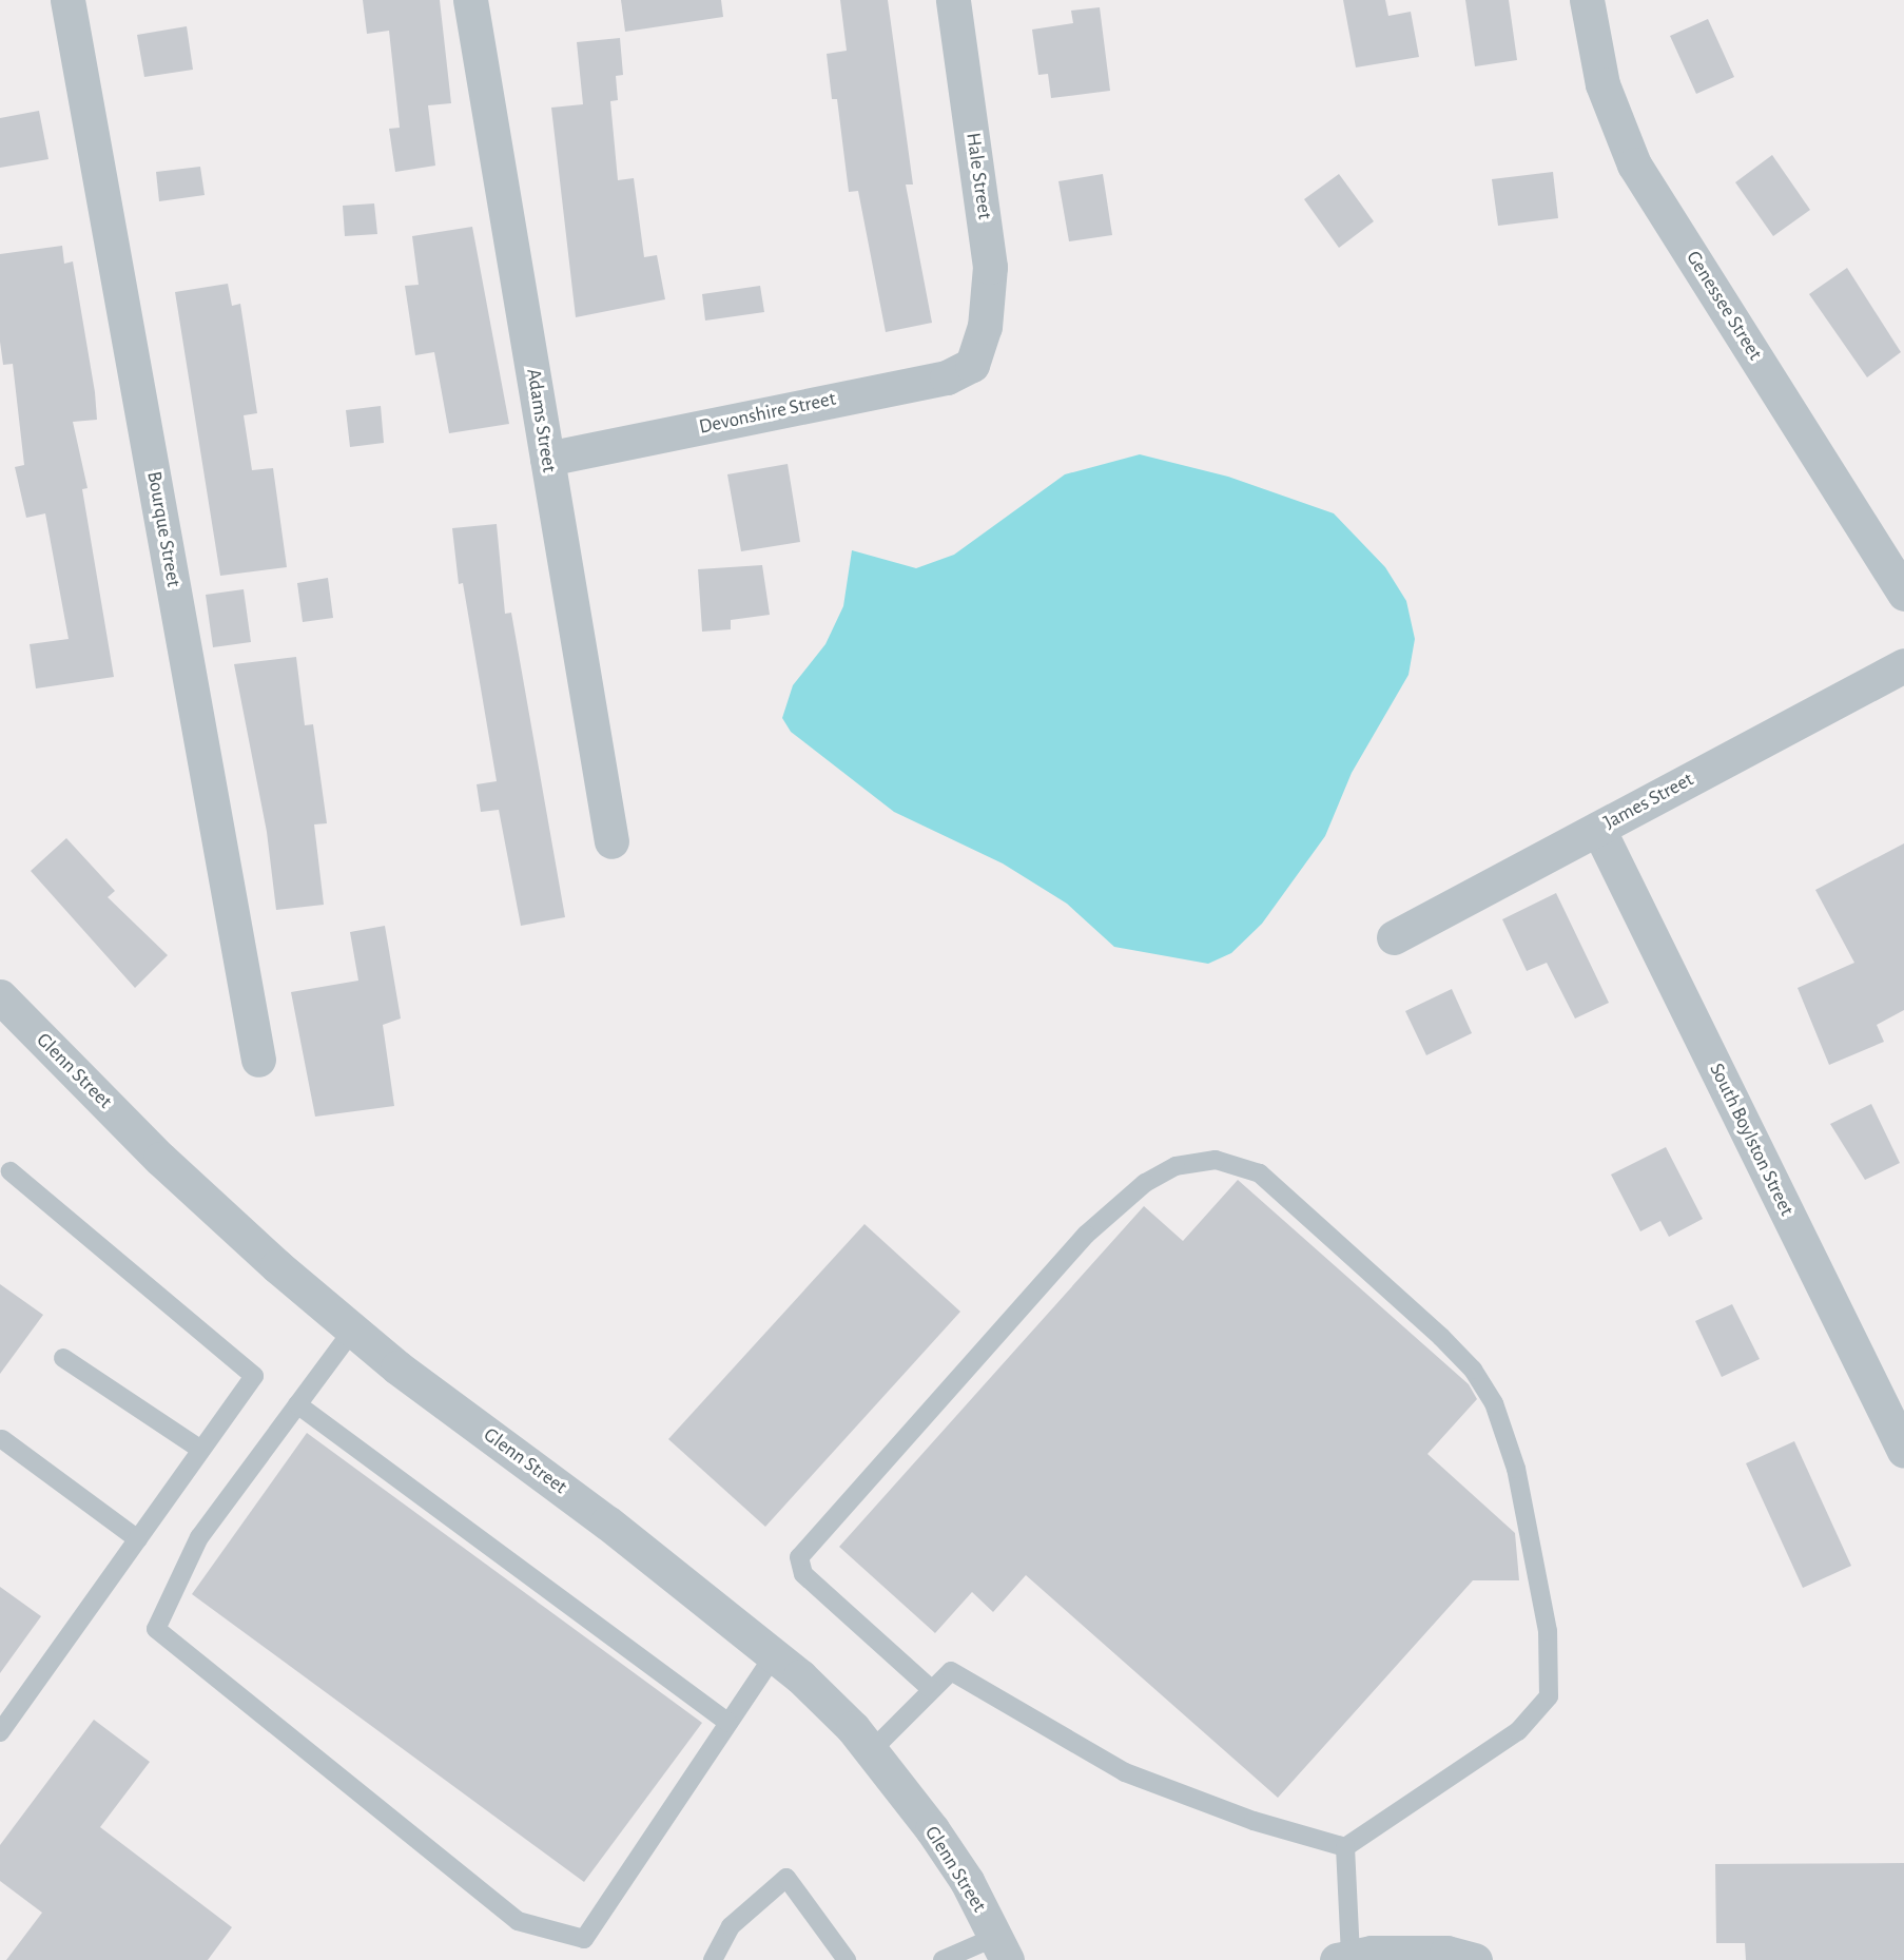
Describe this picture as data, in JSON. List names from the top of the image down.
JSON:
{
  "streets": {
    "street": [
      "Hale Street",
      "Genessee Street",
      "Devonshire Street",
      "Adams Street",
      "Bourque Street",
      "James Street",
      "Glenn Street",
      "South Boylston Street"
    ]
  },
  "crossings": [
    ["Hale Street", "Devonshire Street"],
    ["Devonshire Street", "Adams Street"],
    ["James Street", "South Boylston Street"]
  ]
}
